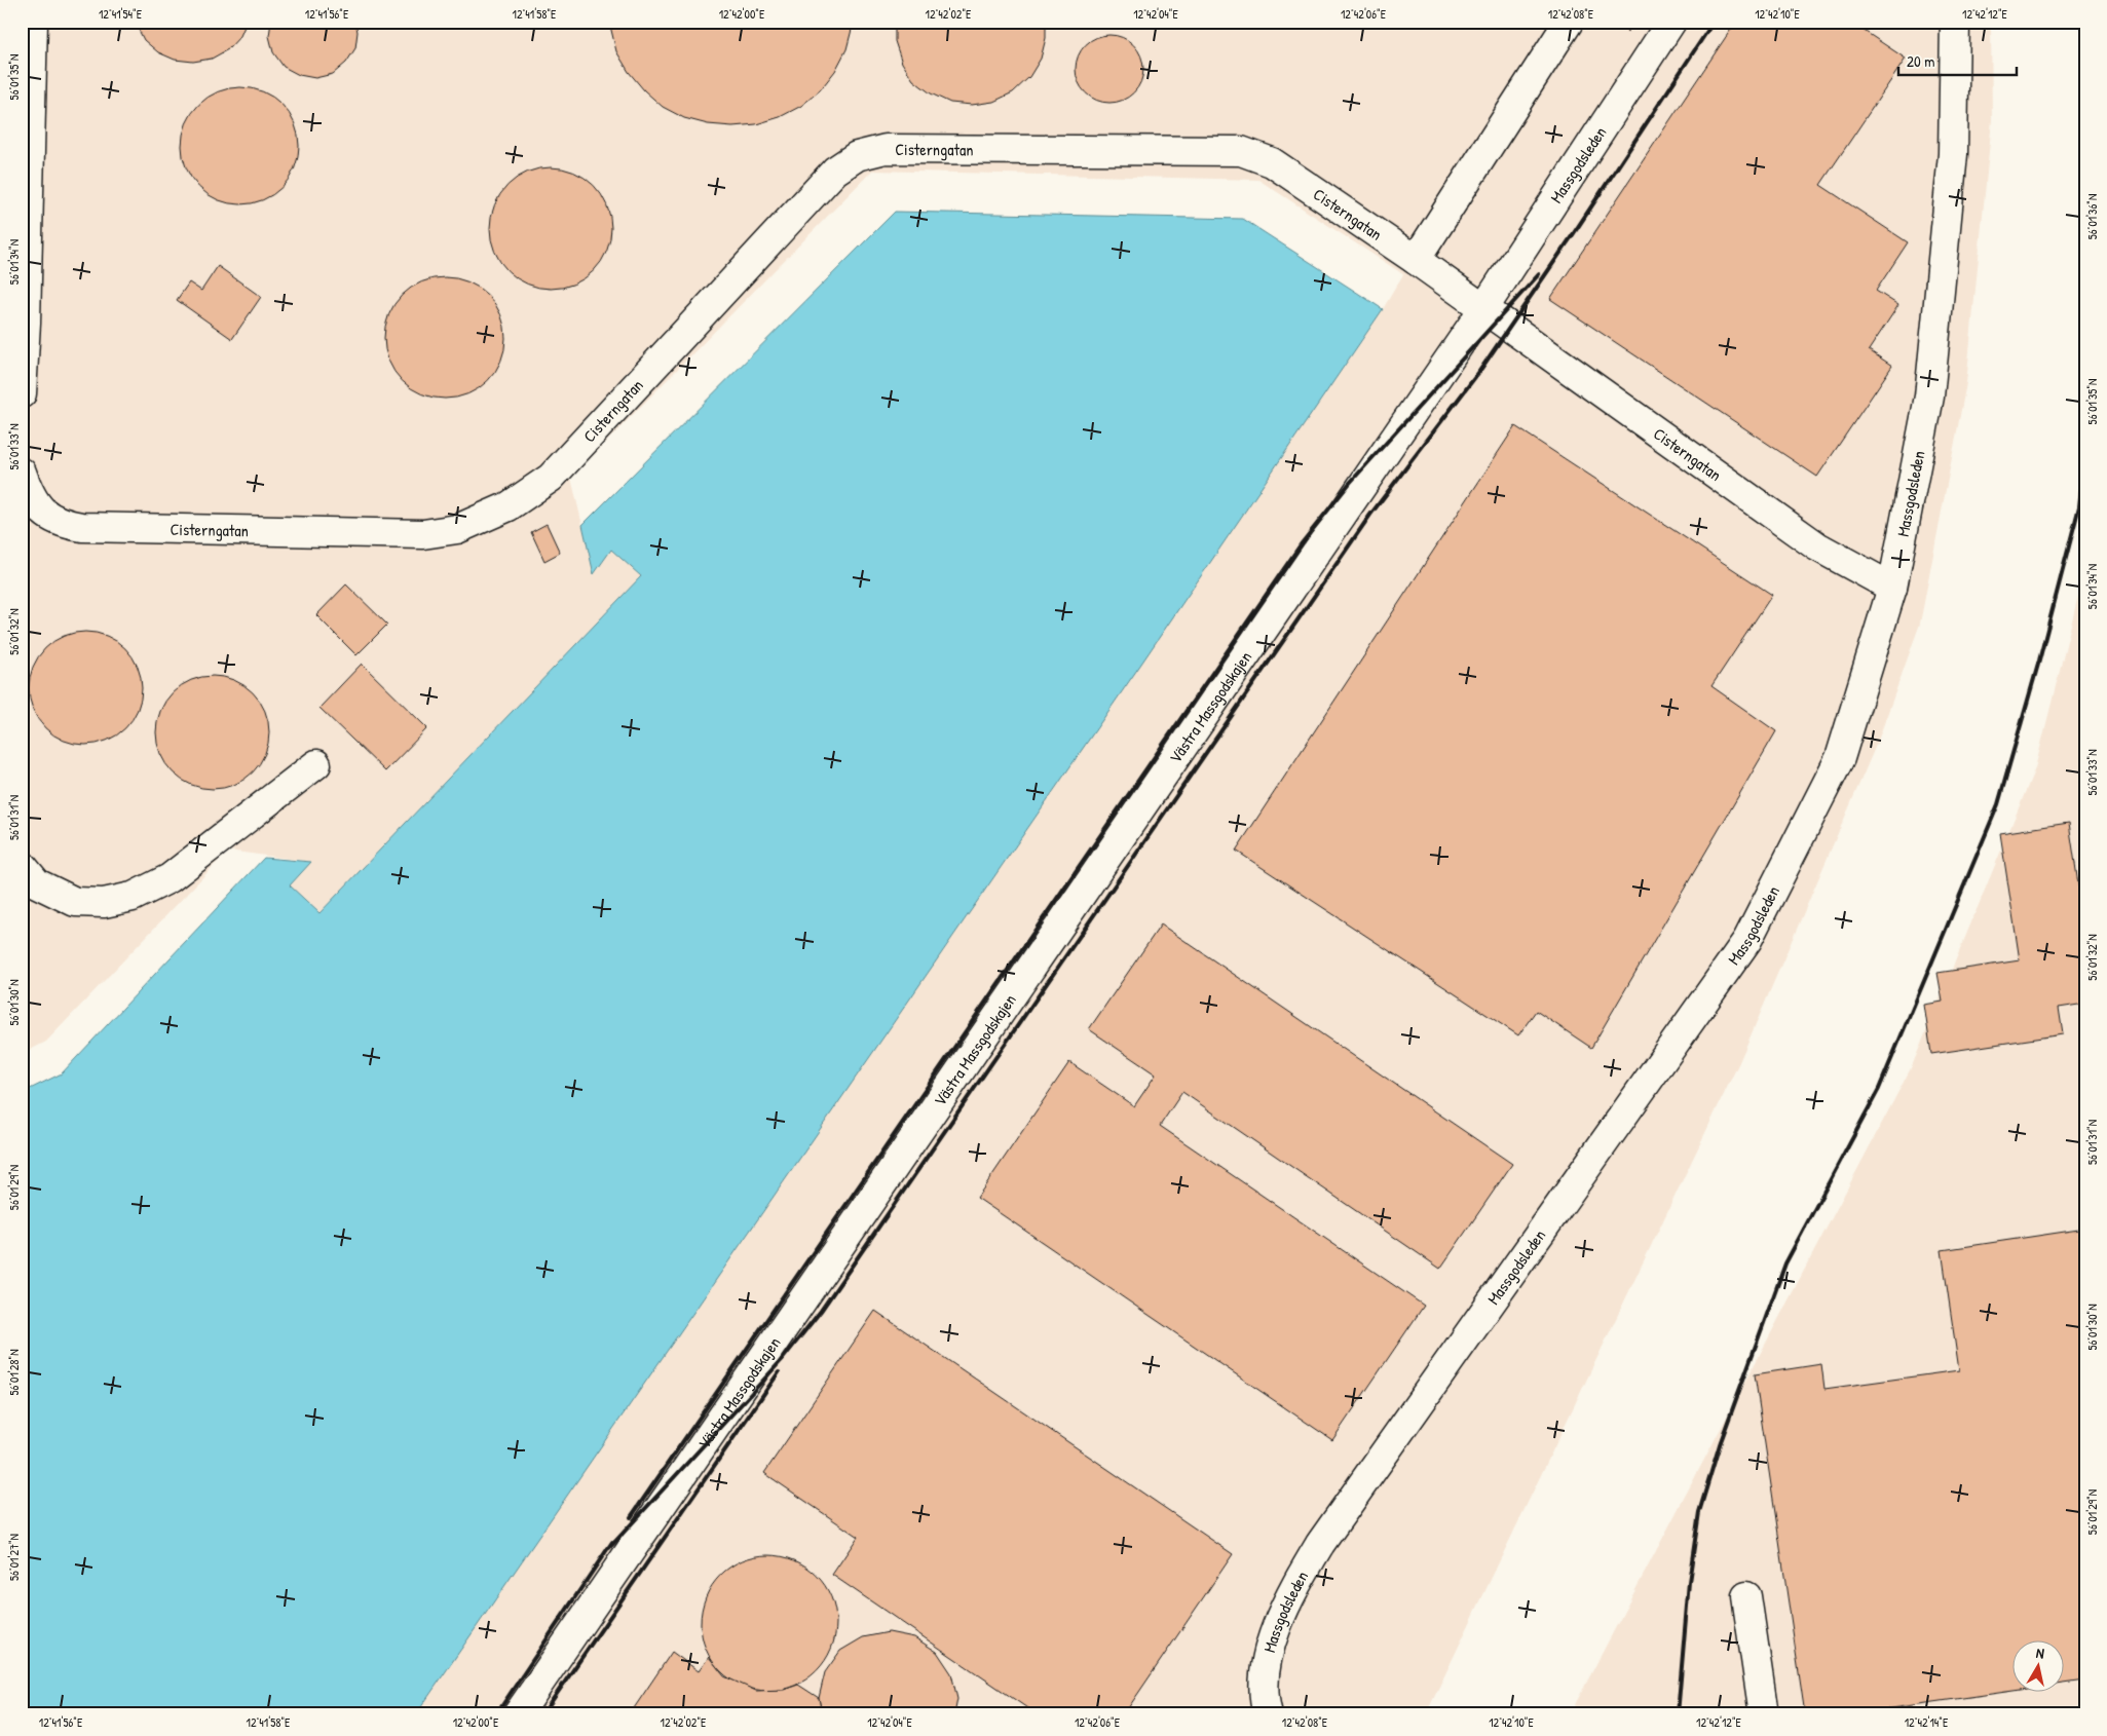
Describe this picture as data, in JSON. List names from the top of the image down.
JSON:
{
  "streets": {
    "lane": ["Cisterngatan", "Massgodsleden", "Västra Massgodskajen"]
  },
  "crossings": [
    ["Cisterngatan", "Massgodsleden"],
    ["Cisterngatan", "Västra Massgodskajen"],
    ["Massgodsleden", "Västra Massgodskajen"]
  ],
  "scale_bar": "20 m",
  "north": "top",
  "coordinates": [
    "12°41'54\"E",
    "12°41'56\"E",
    "12°41'58\"E",
    "12°42'00\"E",
    "12°42'02\"E",
    "12°42'04\"E",
    "12°42'06\"E",
    "12°42'08\"E",
    "12°42'10\"E",
    "12°42'12\"E",
    "56°01'35\"N",
    "56°01'36\"N",
    "56°01'34\"N",
    "56°01'33\"N",
    "56°01'32\"N",
    "56°01'31\"N",
    "56°01'30\"N",
    "56°01'29\"N",
    "56°01'28\"N",
    "56°01'27\"N",
    "12°42'14\"E"
  ]
}
